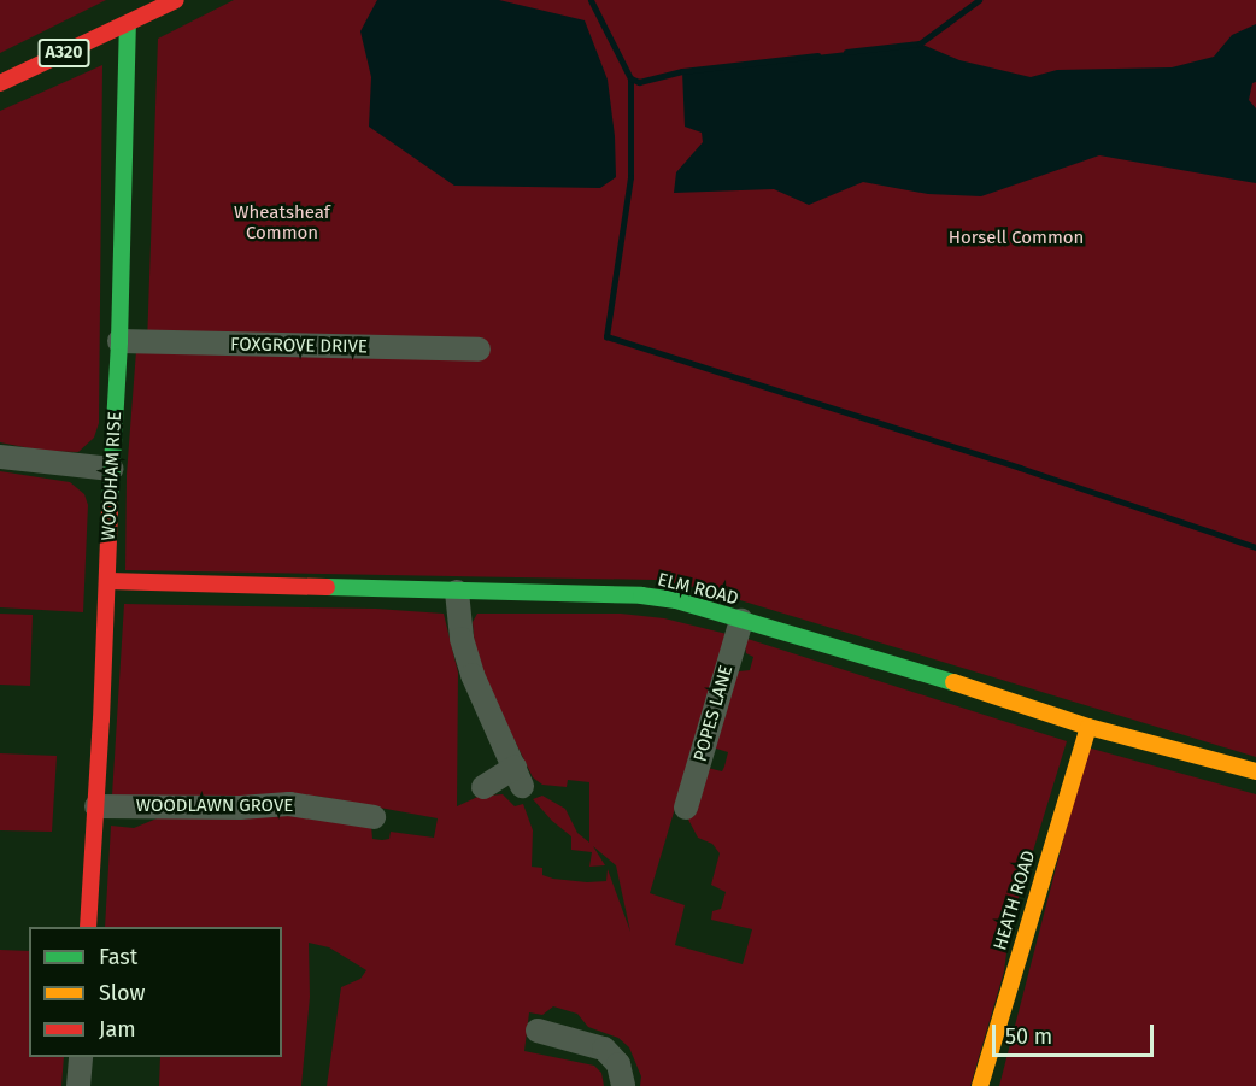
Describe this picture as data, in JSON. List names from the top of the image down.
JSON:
{
  "streets": {
    "street": [
      "A320",
      "FOXGROVE DRIVE",
      "WOODHAM RISE",
      "ELM ROAD",
      "POPES LANE",
      "WOODLAWN GROVE",
      "HEATH ROAD"
    ]
  },
  "crossings": [
    ["A320", "WOODHAM RISE"],
    ["FOXGROVE DRIVE", "WOODHAM RISE"],
    ["WOODHAM RISE", "ELM ROAD"],
    ["WOODHAM RISE", "WOODLAWN GROVE"],
    ["ELM ROAD", "POPES LANE"],
    ["ELM ROAD", "HEATH ROAD"]
  ],
  "parks": ["Wheatsheaf Common", "Horsell Common"],
  "legend": ["Fast", "Slow", "Jam"],
  "scale_bar": "50 m"
}
